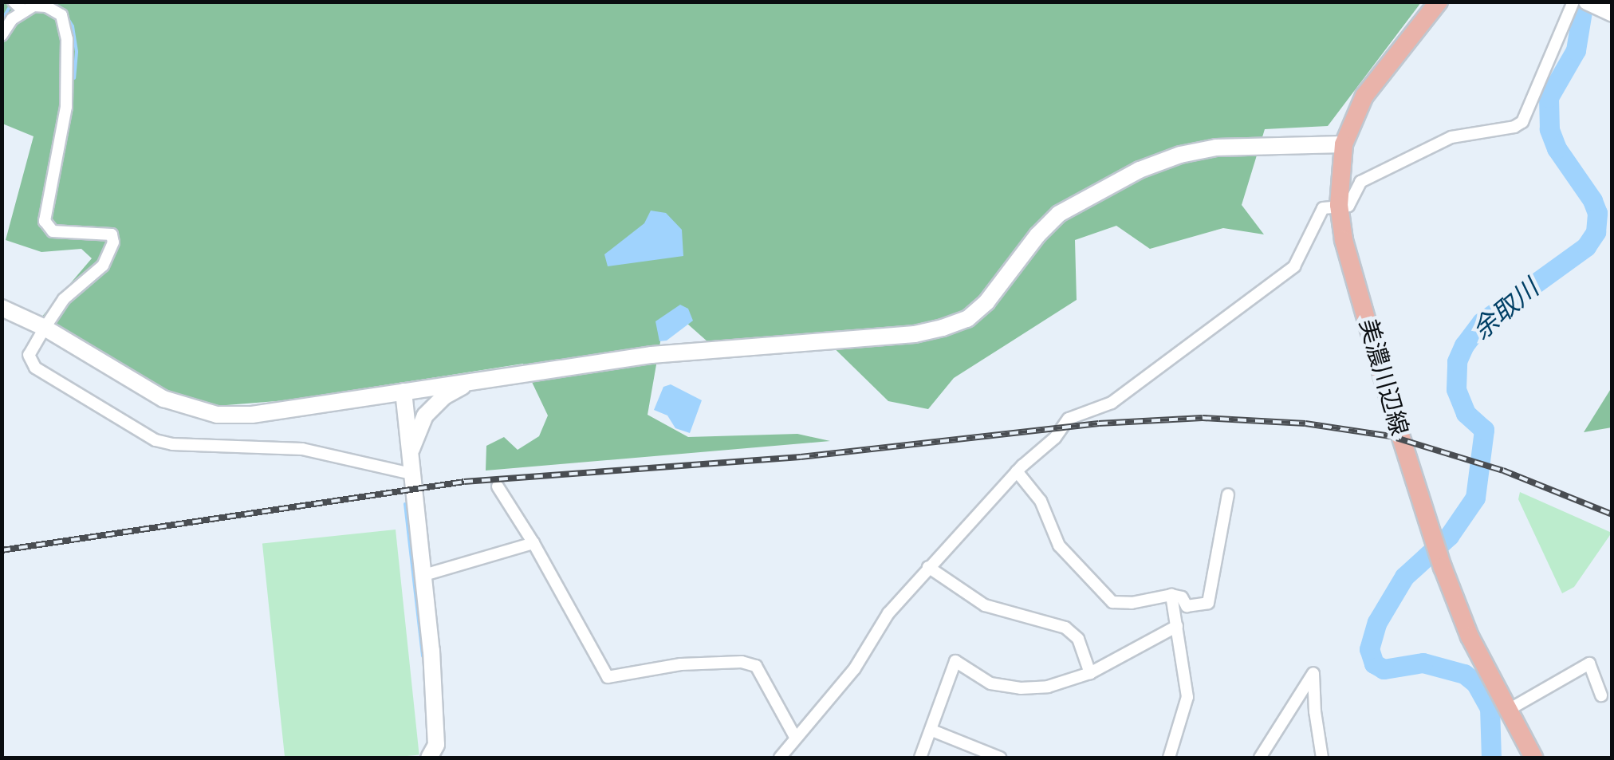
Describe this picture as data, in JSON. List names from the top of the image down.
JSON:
{
  "streets": {
    "main road": ["美濃川辺線"]
  },
  "water": ["余取川"]
}
